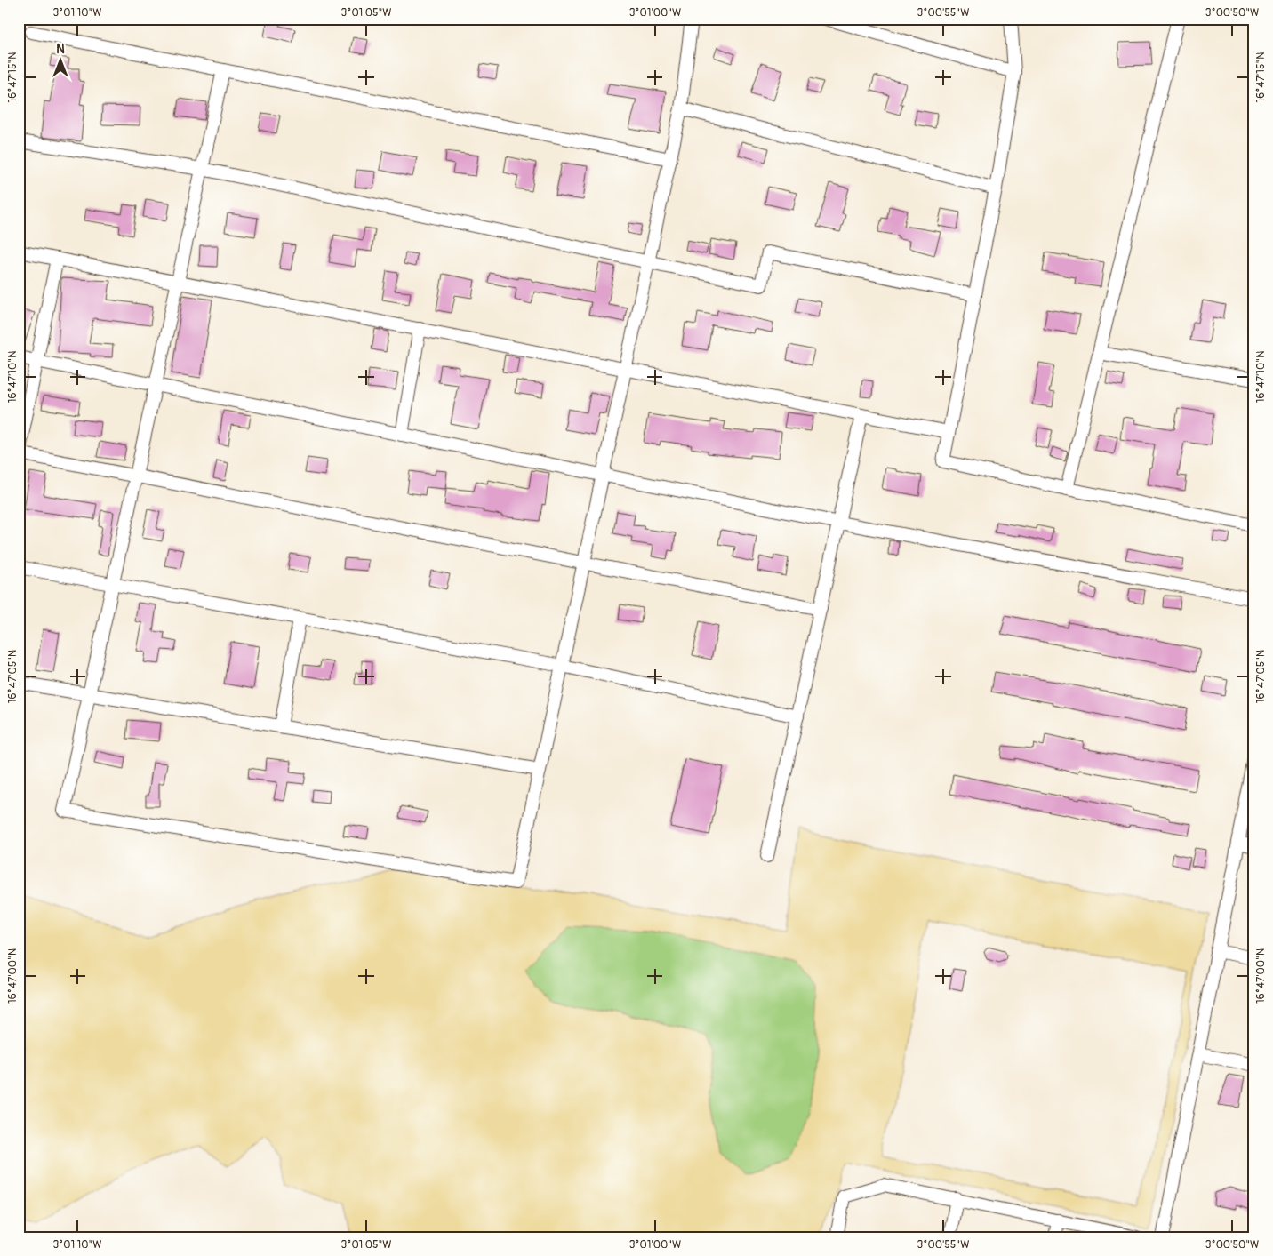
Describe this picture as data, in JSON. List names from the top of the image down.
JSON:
{
  "north": "top",
  "coordinates": [
    "3°01'10\"W",
    "3°01'05\"W",
    "3°01'00\"W",
    "3°00'55\"W",
    "3°00'50\"W",
    "16°47'15\"N",
    "16°47'10\"N",
    "16°47'05\"N",
    "16°47'00\"N"
  ]
}
